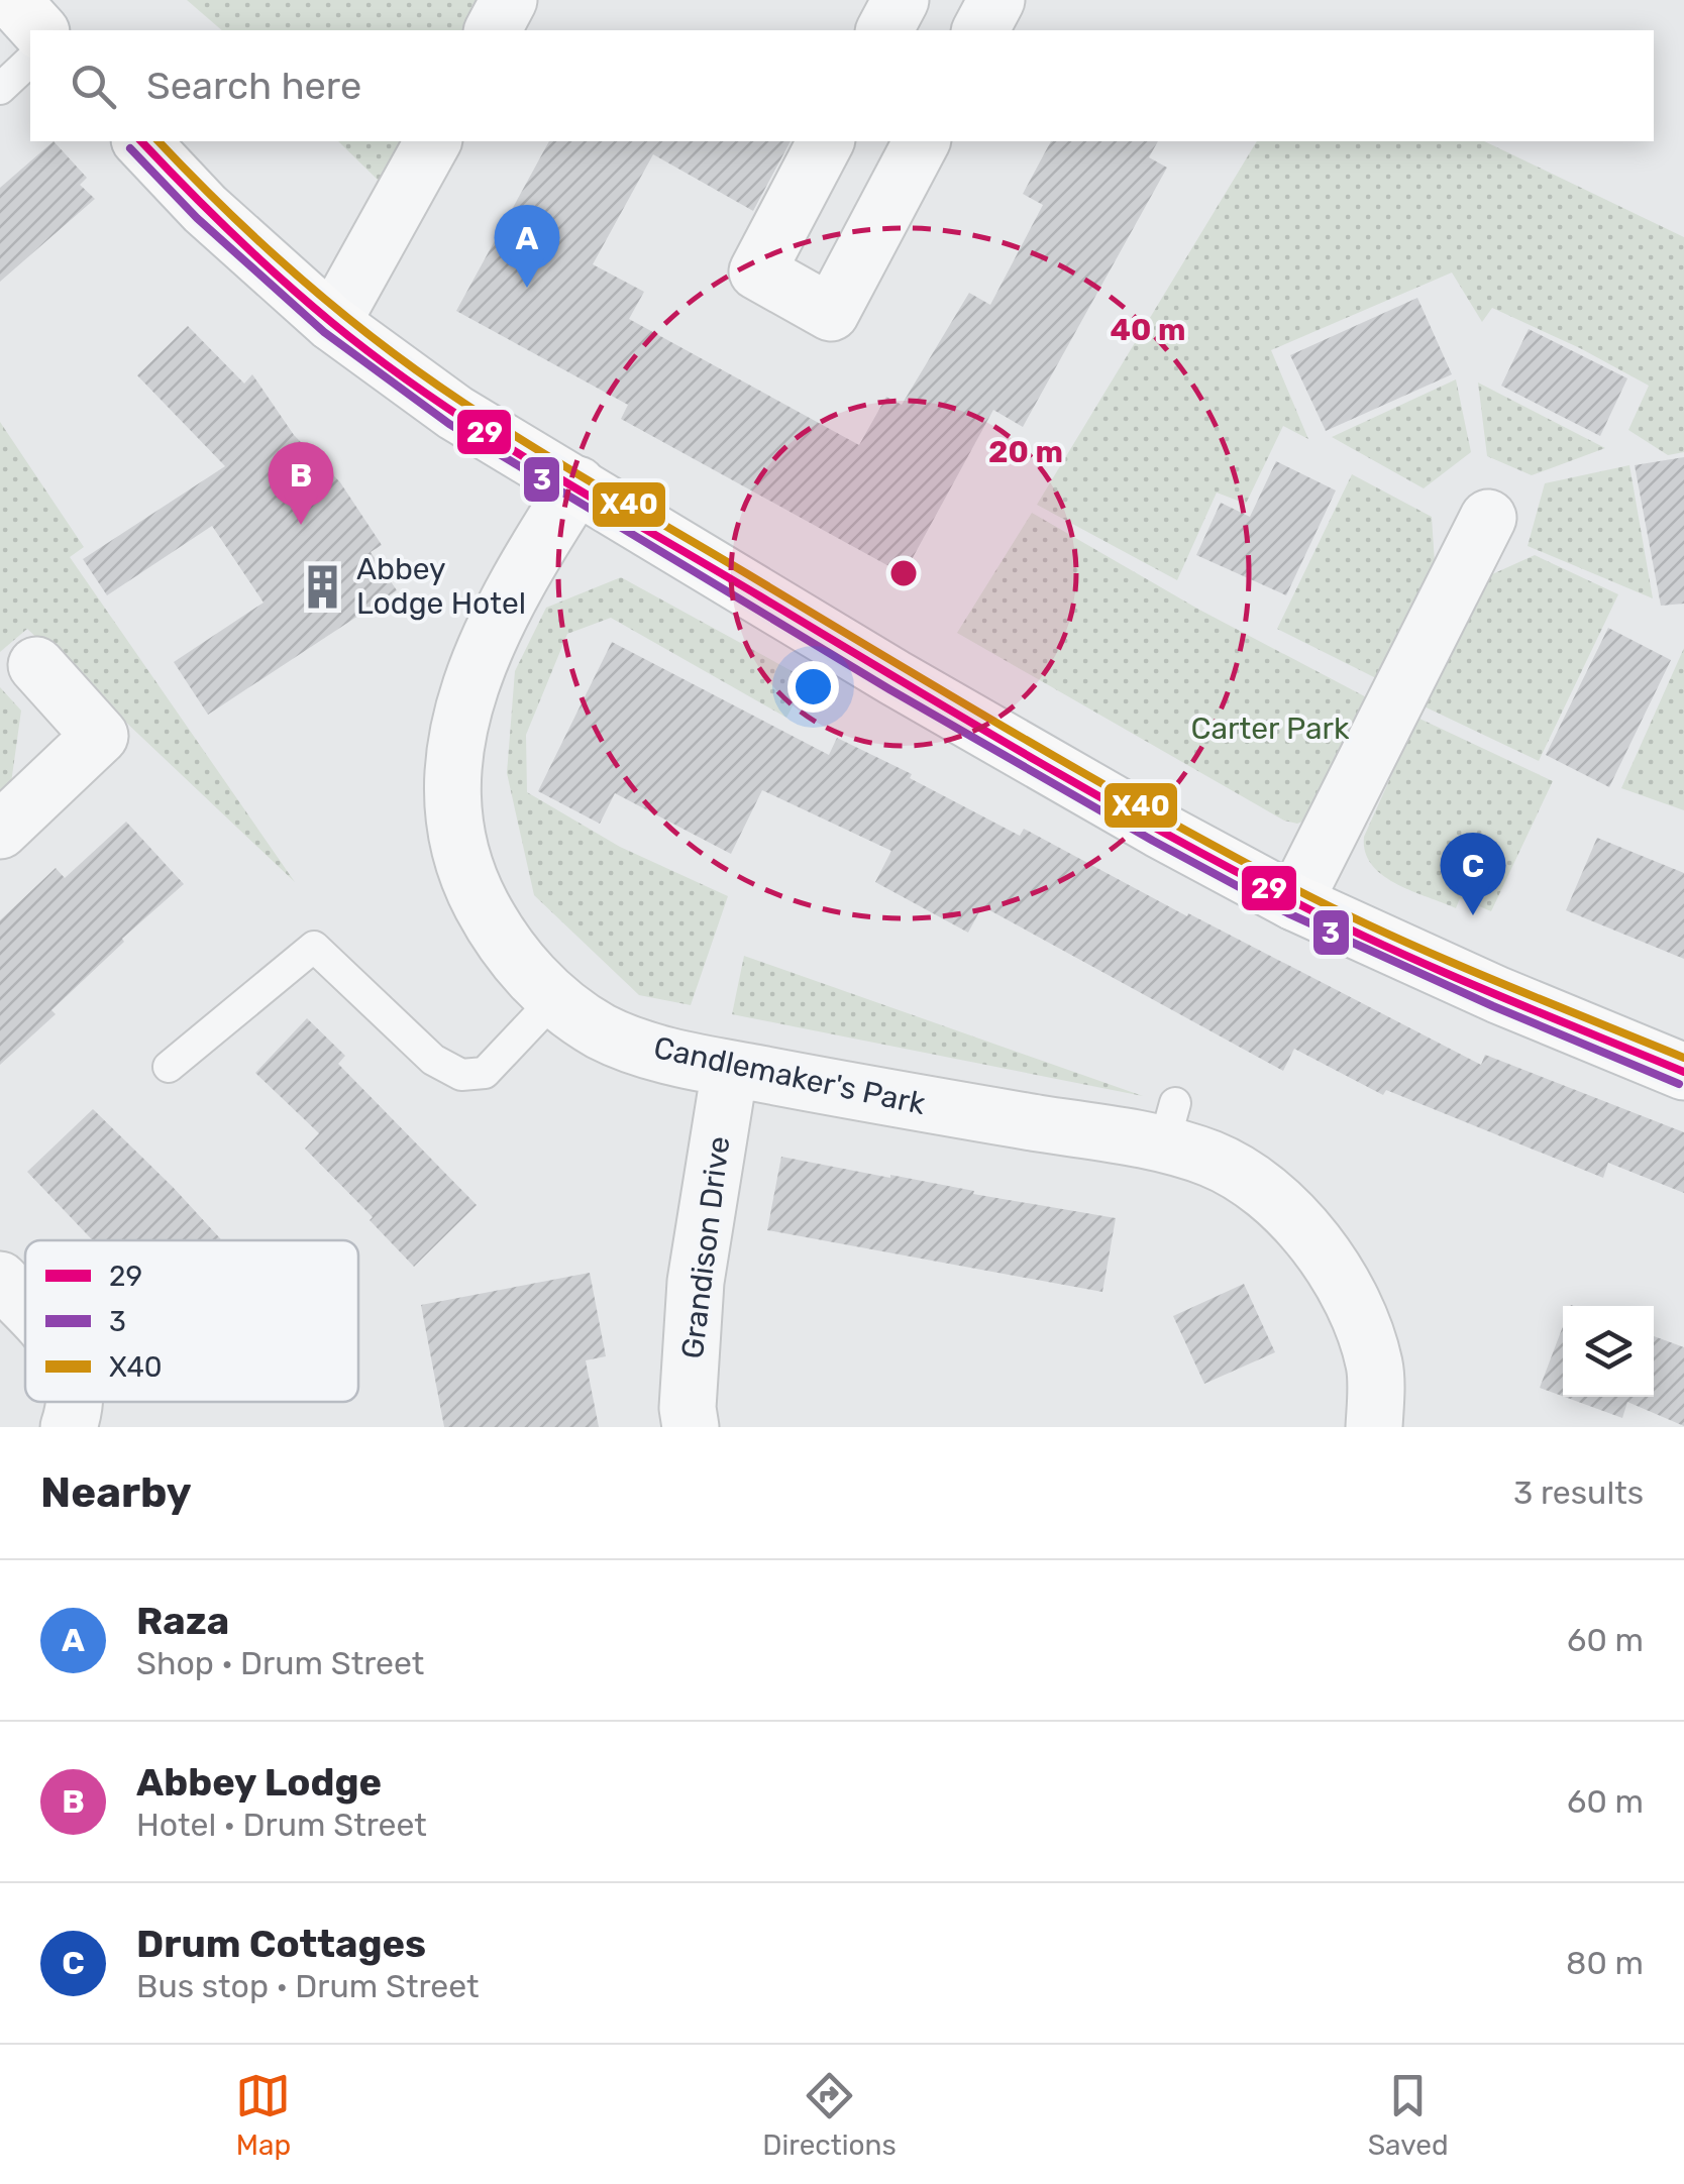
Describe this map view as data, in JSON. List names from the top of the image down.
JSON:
{
  "streets": {
    "street": ["Candlemaker's Park", "Grandison Drive"]
  },
  "crossings": [
    ["Candlemaker's Park", "Grandison Drive"]
  ],
  "parks": ["Carter Park"],
  "places": {
    "building": ["Abbey Lodge Hotel"]
  },
  "lines": ["transit line 29", "transit line X40", "transit line 3"],
  "legend": ["29", "3", "X40"],
  "page": {
    "search": "Search here",
    "pins": ["A", "B", "C"],
    "heading": ["Nearby", "3 results"],
    "list": [
      {
        "mark": "A",
        "name": "Raza",
        "note": "Shop · Drum Street",
        "value": "60 m"
      },
      {
        "mark": "B",
        "name": "Abbey Lodge",
        "note": "Hotel · Drum Street",
        "value": "60 m"
      },
      {
        "mark": "C",
        "name": "Drum Cottages",
        "note": "Bus stop · Drum Street",
        "value": "80 m"
      }
    ],
    "nav": ["Map", "Directions", "Saved"]
  },
  "rings": ["40 m", "20 m"]
}
